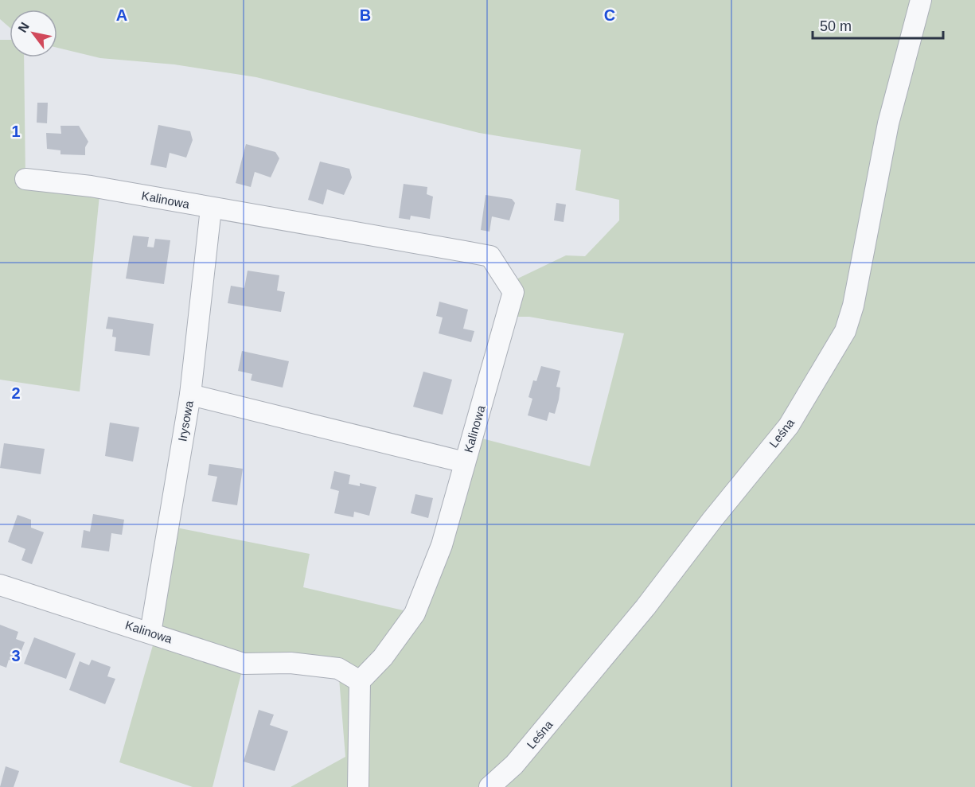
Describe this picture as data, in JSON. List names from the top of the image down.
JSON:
{
  "streets": {
    "street": ["Kalinowa", "Irysowa", "Leśna"]
  },
  "crossings": [
    ["Kalinowa", "Irysowa"]
  ],
  "scale_bar": "50 m",
  "north": "top left",
  "grid": {
    "columns": ["A", "B", "C"],
    "rows": ["1", "2", "3"]
  }
}
